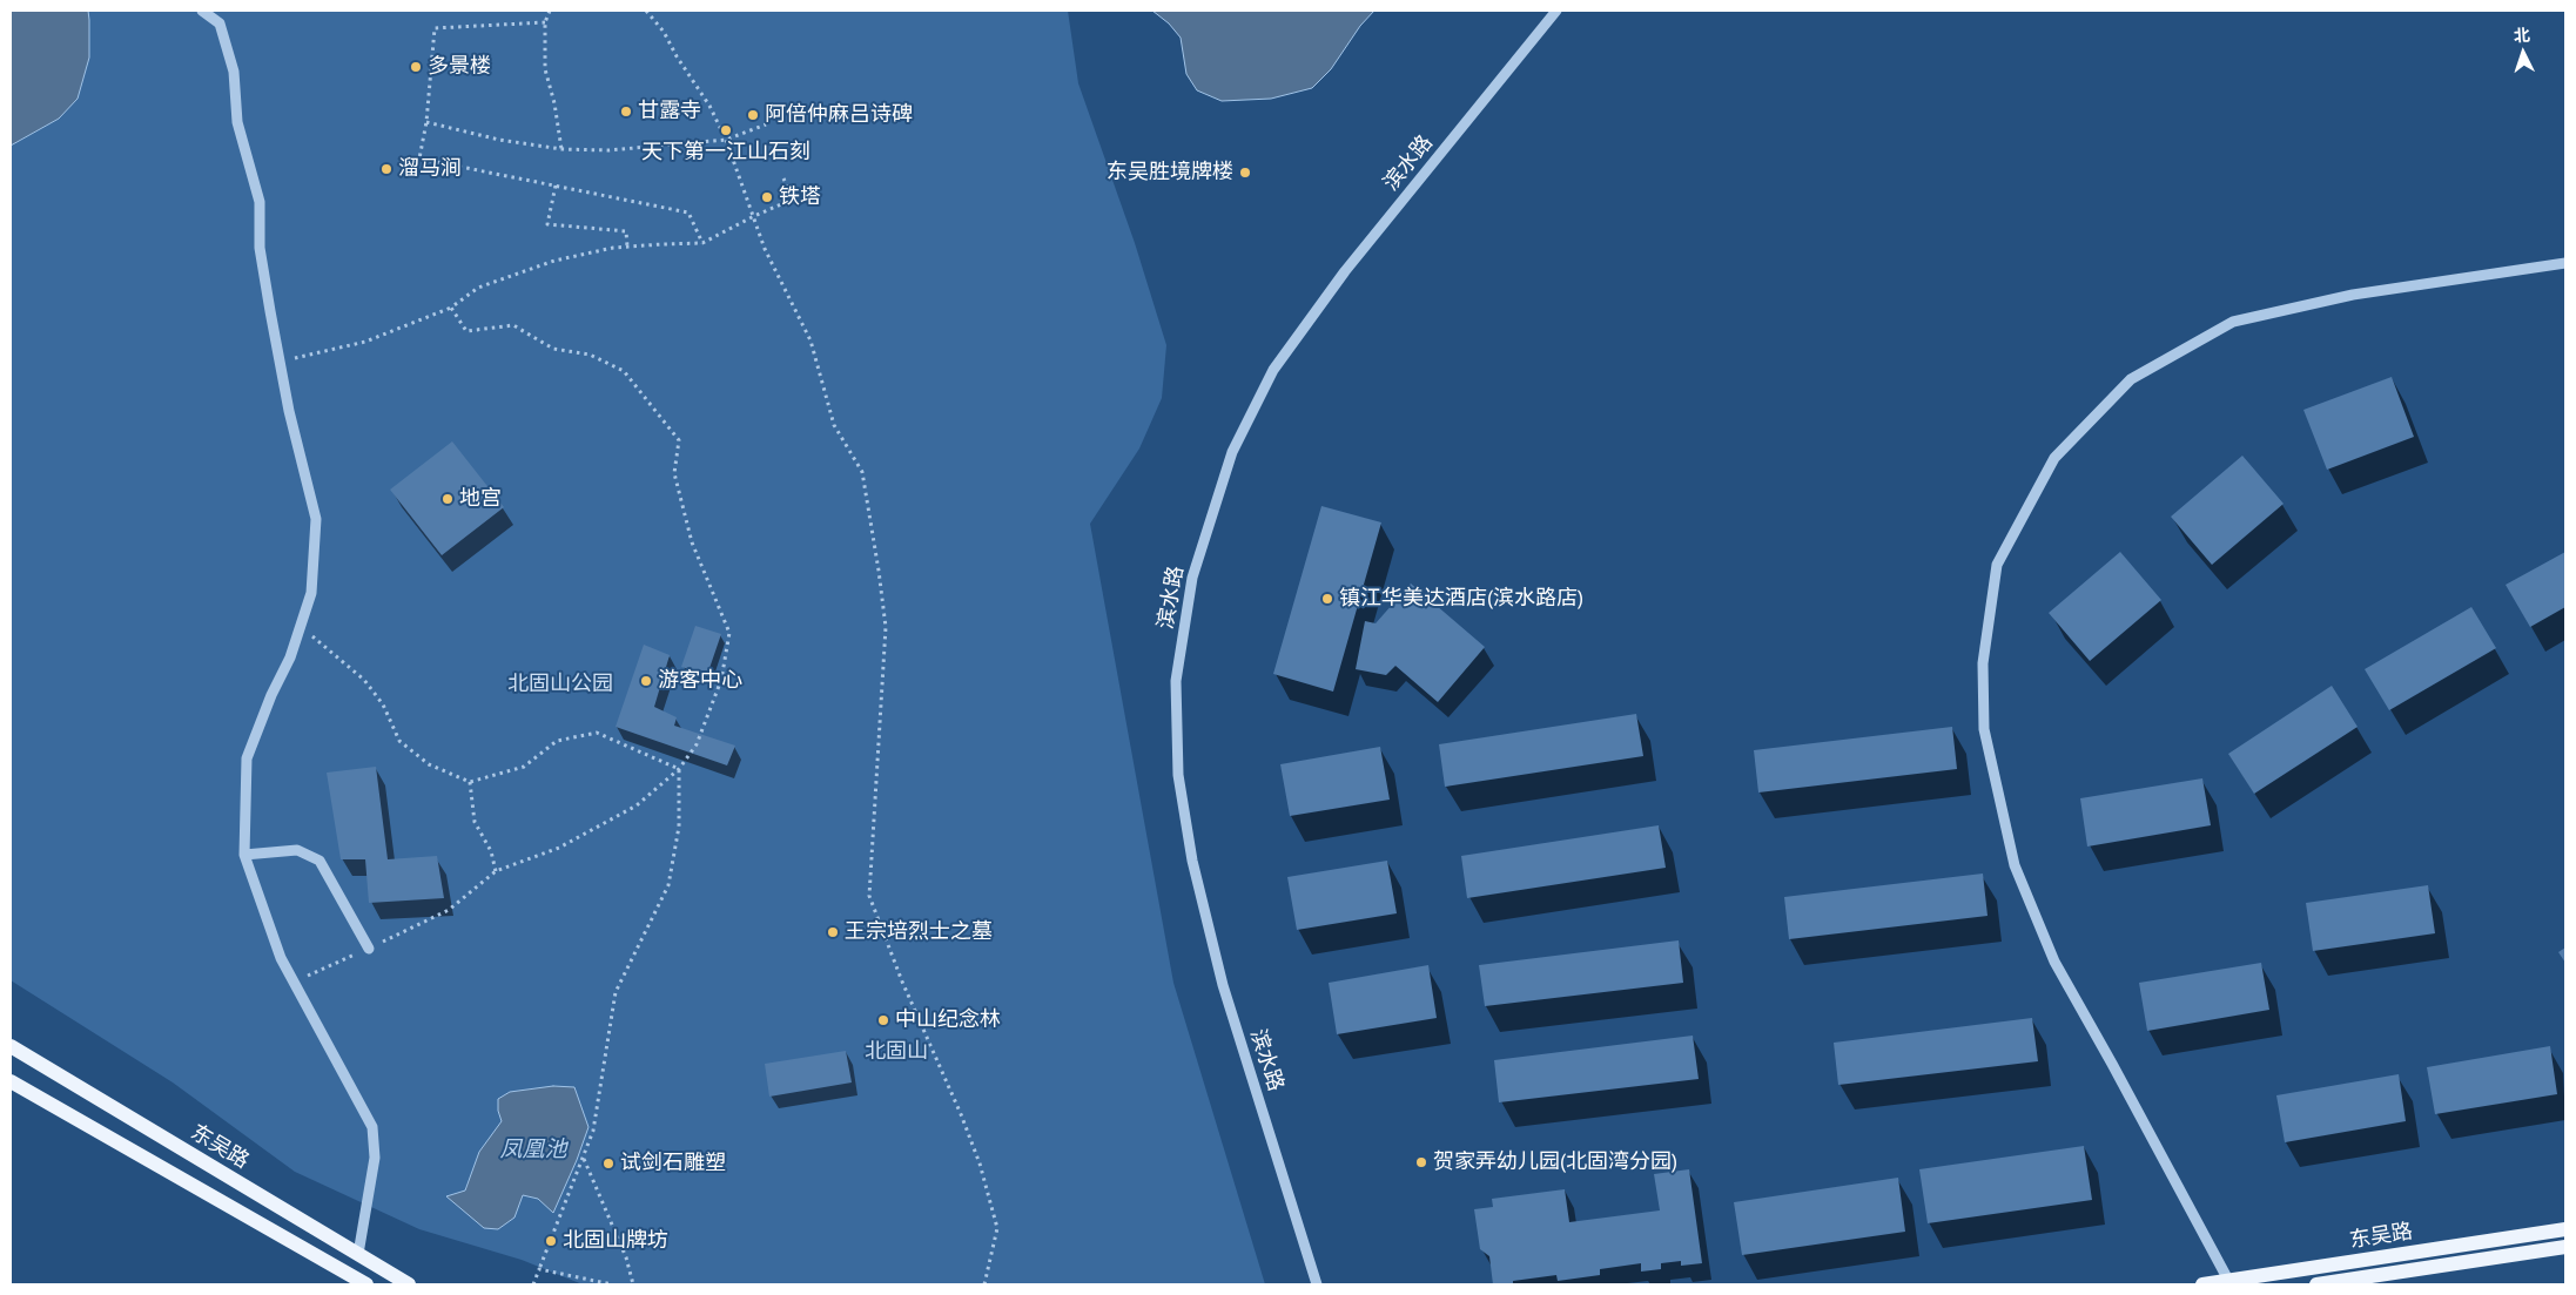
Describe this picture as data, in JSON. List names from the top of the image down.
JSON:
{
  "streets": {
    "main road": ["东吴路"],
    "street": ["滨水路"]
  },
  "water": ["凤凰池"],
  "parks": ["北固山公园", "北固山"],
  "places": [
    "多景楼",
    "甘露寺",
    "阿倍仲麻吕诗碑",
    "天下第一江山石刻",
    "溜马涧",
    "东吴胜境牌楼",
    "铁塔",
    "地宫",
    "镇江华美达酒店(滨水路店)",
    "游客中心",
    "王宗培烈士之墓",
    "中山纪念林",
    "贺家弄幼儿园(北固湾分园)",
    "试剑石雕塑",
    "北固山牌坊"
  ],
  "north": "top"
}
